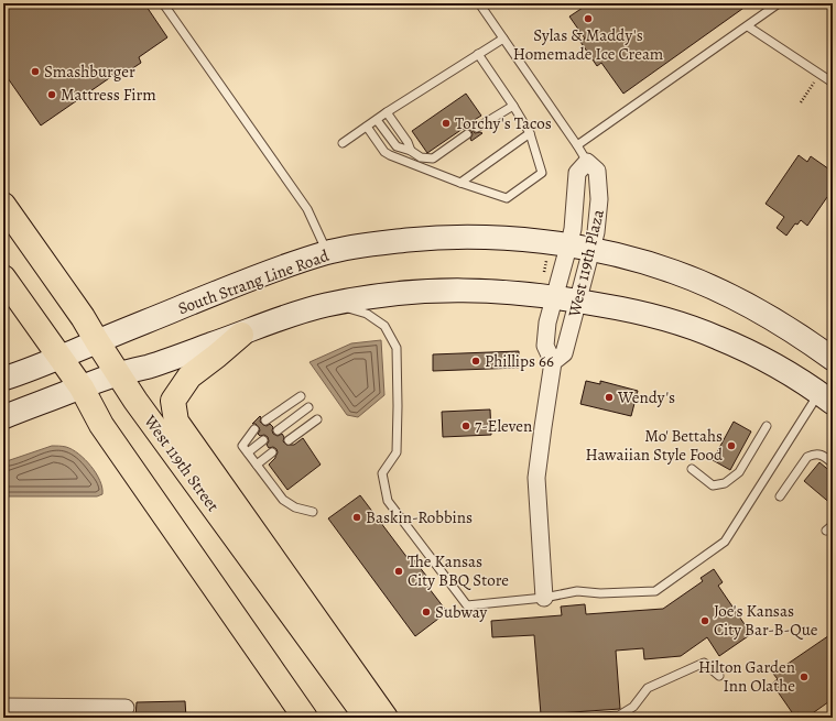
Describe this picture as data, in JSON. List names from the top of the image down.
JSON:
{
  "streets": {
    "main road": ["South Strang Line Road", "West 119th Street"],
    "street": ["West 119th Plaza"]
  },
  "crossings": [
    ["West 119th Plaza", "South Strang Line Road"],
    ["South Strang Line Road", "West 119th Street"]
  ],
  "places": [
    "Sylas & Maddy's Homemade Ice Cream",
    "Smashburger",
    "Mattress Firm",
    "Torchy's Tacos",
    "Phillips 66",
    "Wendy's",
    "7-Eleven",
    "Mo' Bettahs Hawaiian Style Food",
    "Baskin-Robbins",
    "The Kansas City BBQ Store",
    "Subway",
    "Joe's Kansas City Bar-B-Que",
    "Hilton Garden Inn Olathe"
  ]
}
